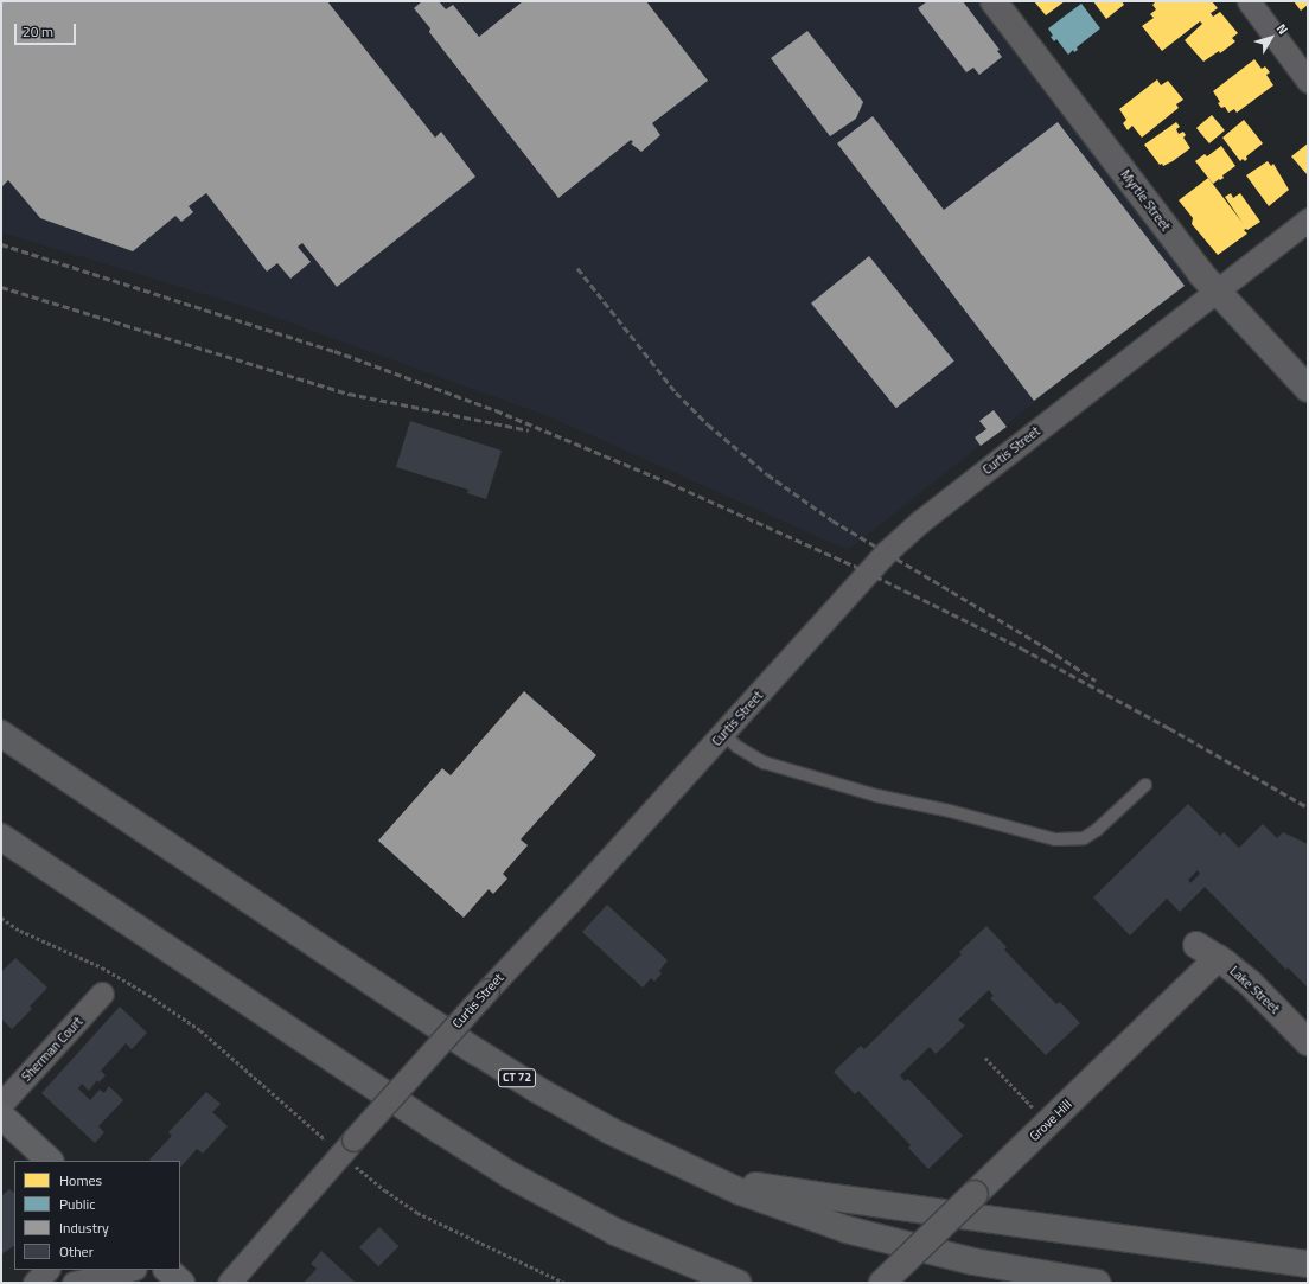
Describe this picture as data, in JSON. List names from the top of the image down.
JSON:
{
  "streets": {
    "highway": ["CT 72"],
    "street": [
      "Myrtle Street",
      "Curtis Street",
      "Lake Street",
      "Sherman Court",
      "Grove Hill"
    ]
  },
  "crossings": [
    ["Myrtle Street", "Curtis Street"],
    ["Lake Street", "Grove Hill"]
  ],
  "legend": [
    "Homes",
    "Public",
    "Industry",
    "Other"
  ],
  "scale_bar": "20 m",
  "north": "top right"
}
